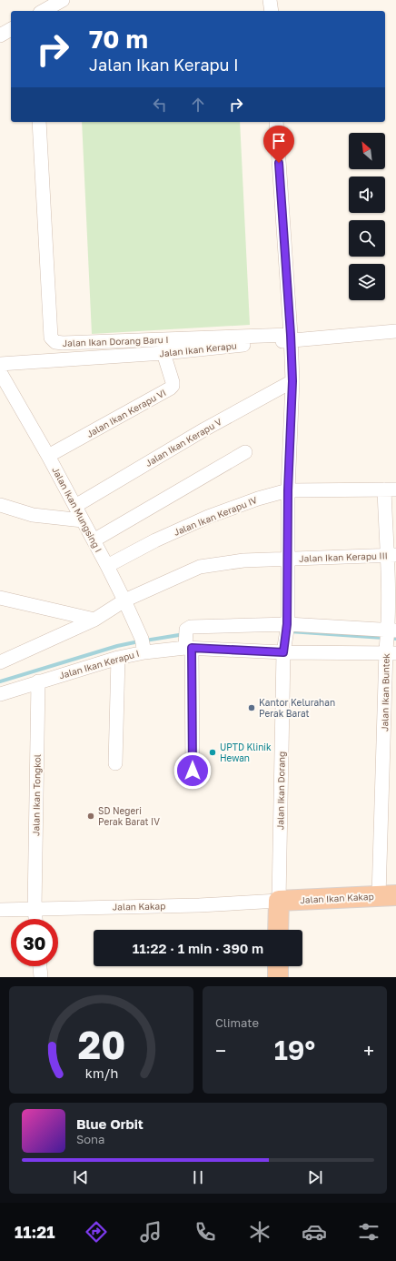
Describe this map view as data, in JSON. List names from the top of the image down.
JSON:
{
  "streets": {
    "highway": ["Jalan Ikan Dorang", "Jalan Ikan Kakap"],
    "street": [
      "Jalan Ikan Dorang Baru I",
      "Jalan Ikan Kerapu",
      "Jalan Ikan Kerapu VI",
      "Jalan Ikan Kerapu V",
      "Jalan Ikan Mungsing I",
      "Jalan Ikan Kerapu IV",
      "Jalan Ikan Kerapu III",
      "Jalan Ikan Kerapu I",
      "Jalan Ikan Buntek",
      "Jalan Ikan Tongkol",
      "Jalan Kakap"
    ]
  },
  "crossings": [
    ["Jalan Ikan Dorang Baru I", "Jalan Ikan Kerapu"],
    ["Jalan Ikan Kerapu", "Jalan Ikan Kerapu VI"],
    ["Jalan Ikan Kerapu VI", "Jalan Ikan Mungsing I"],
    ["Jalan Ikan Kerapu V", "Jalan Ikan Mungsing I"],
    ["Jalan Ikan Mungsing I", "Jalan Ikan Kerapu IV"],
    ["Jalan Ikan Mungsing I", "Jalan Ikan Kerapu III"],
    ["Jalan Ikan Mungsing I", "Jalan Ikan Kerapu I"],
    ["Jalan Ikan Kerapu IV", "Jalan Ikan Buntek"],
    ["Jalan Ikan Kerapu III", "Jalan Ikan Buntek"],
    ["Jalan Ikan Kerapu I", "Jalan Ikan Buntek"],
    ["Jalan Ikan Kerapu I", "Jalan Ikan Dorang"],
    ["Jalan Ikan Kerapu I", "Jalan Ikan Tongkol"],
    ["Jalan Ikan Buntek", "Jalan Ikan Kakap"],
    ["Jalan Ikan Dorang", "Jalan Ikan Kakap"],
    ["Jalan Ikan Dorang", "Jalan Kakap"],
    ["Jalan Ikan Tongkol", "Jalan Kakap"],
    ["Jalan Ikan Kakap", "Jalan Kakap"]
  ],
  "places": ["Kantor Kelurahan Perak Barat", "UPTD Klinik Hewan", "SD Negeri Perak Barat IV"],
  "north": "top left",
  "page": {
    "turn": ["70 m", "Jalan Ikan Kerapu I"],
    "limit": "30",
    "trip": "11:22 · 1 min · 390 m",
    "tile": "Climate",
    "heat": ["−", "19°", "+"],
    "song": ["Blue Orbit", "Sona"],
    "tabs": "11:21",
    "gauge": ["20", "km/h"]
  }
}
